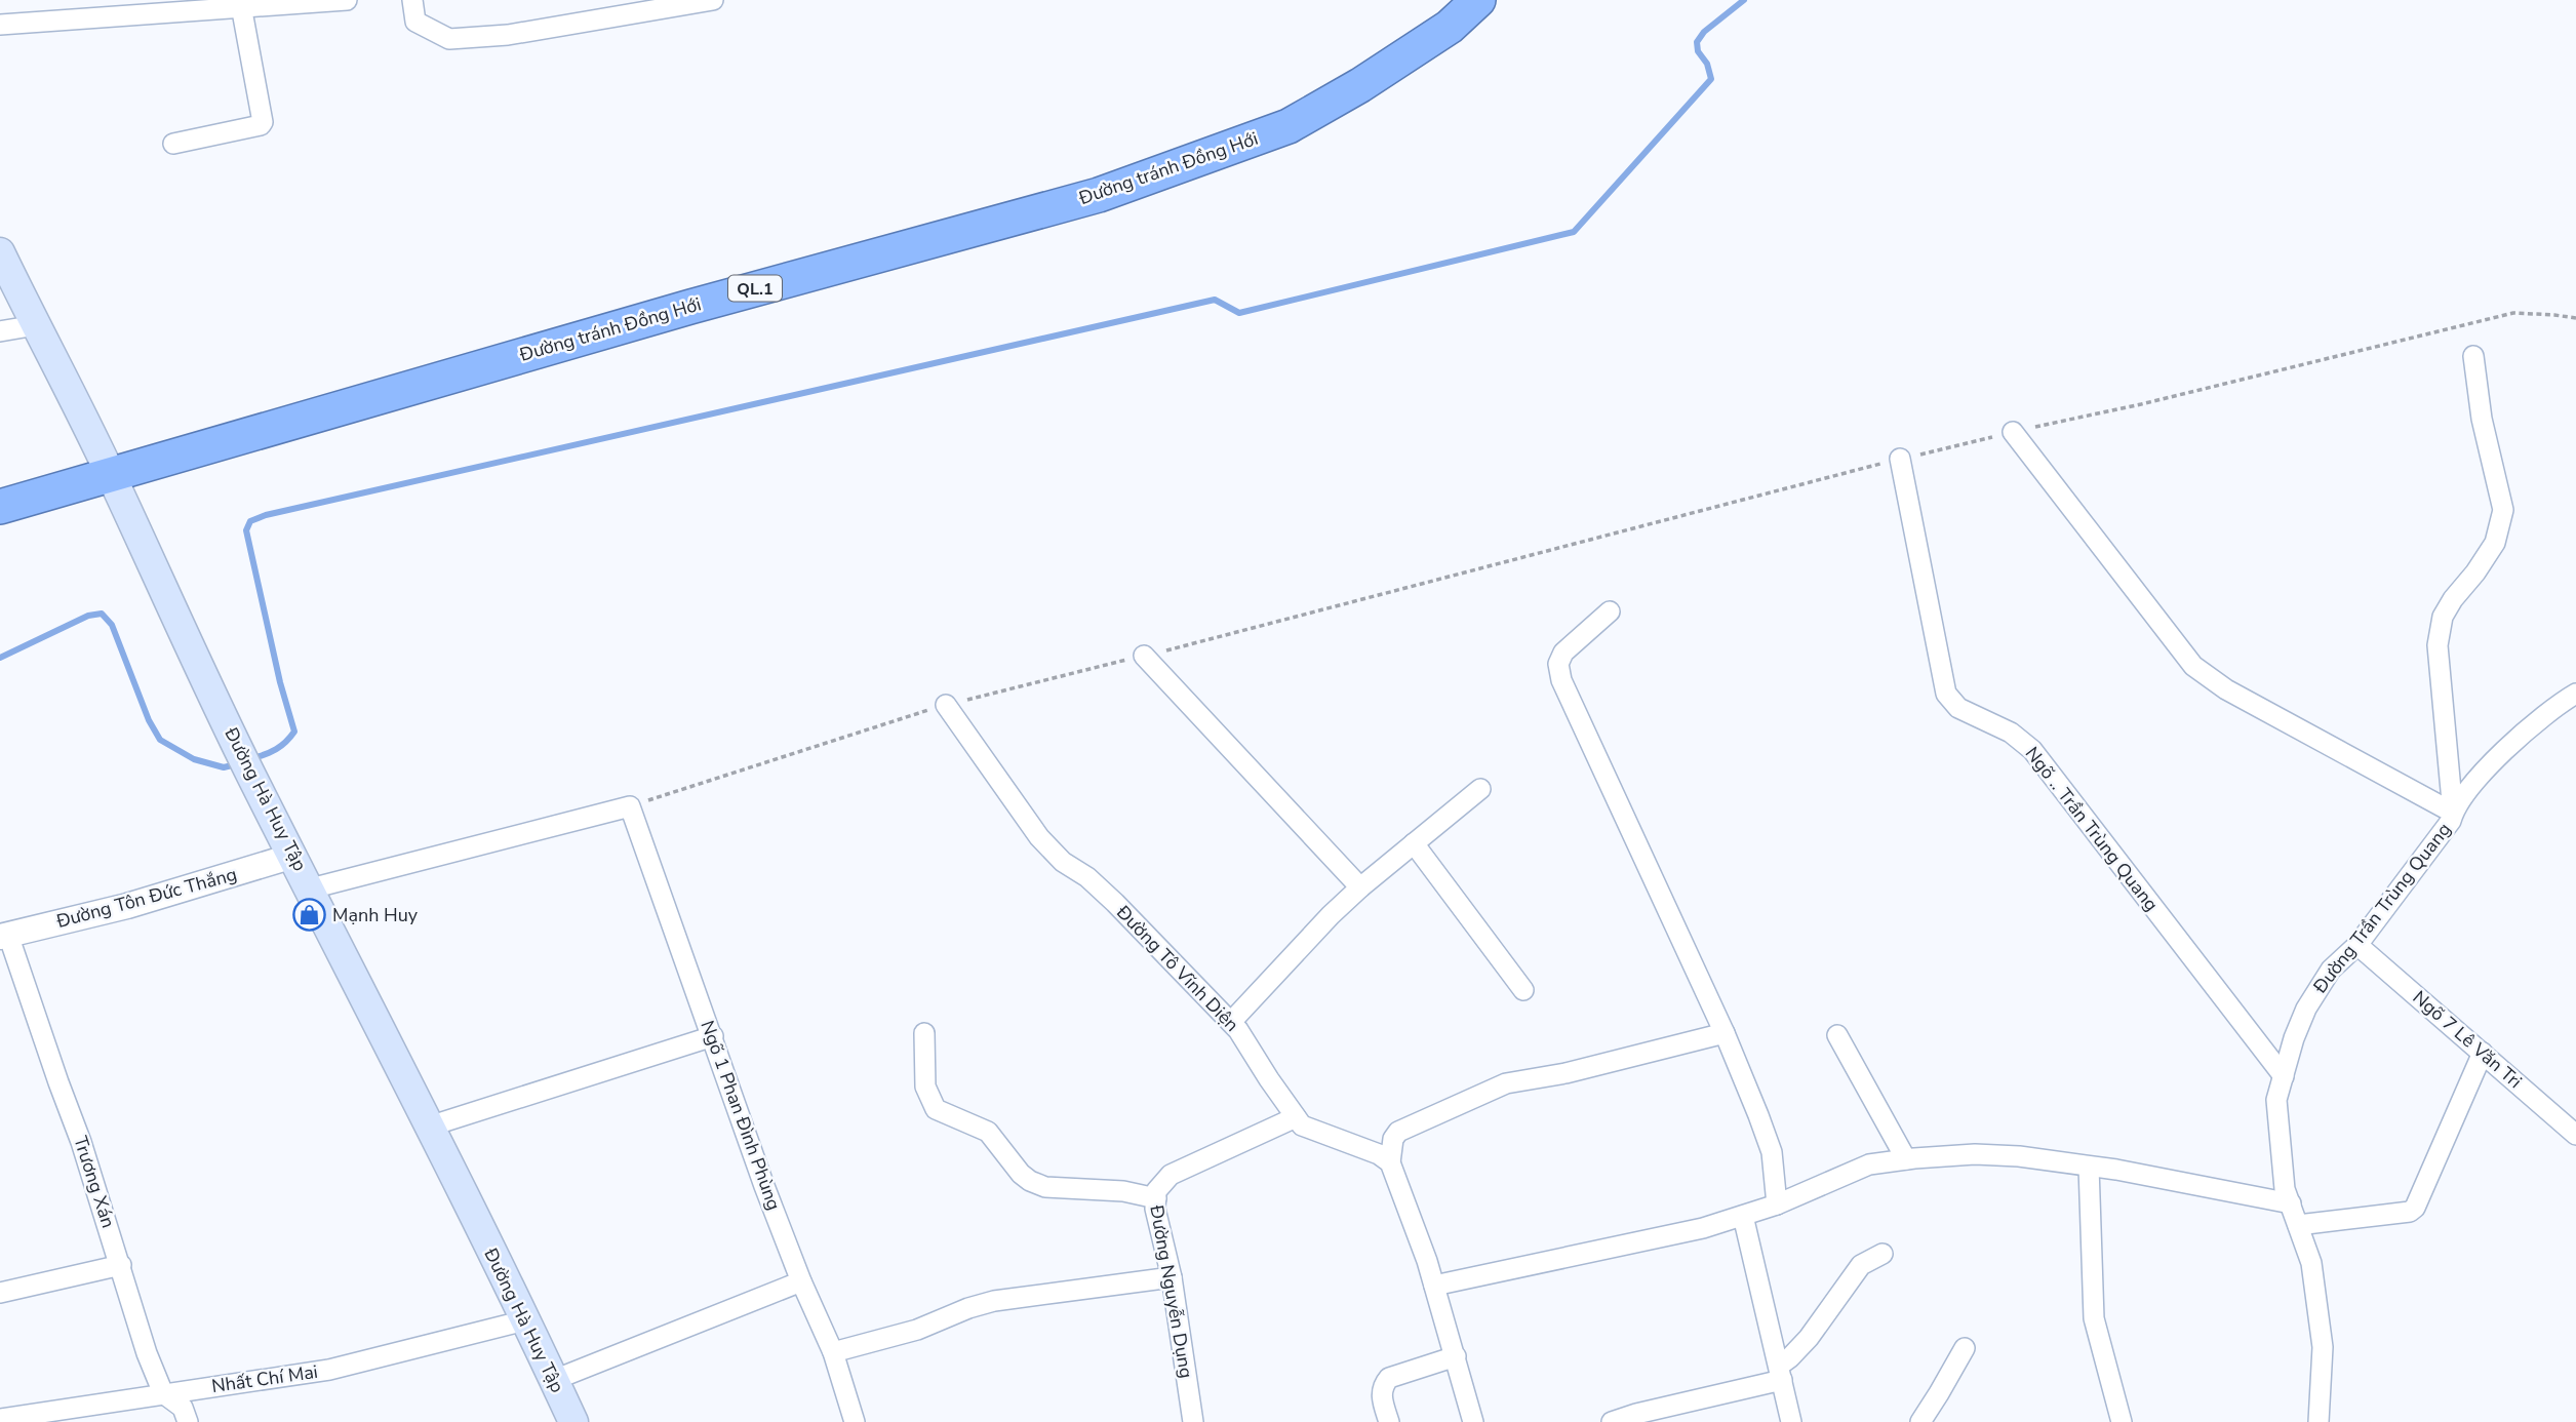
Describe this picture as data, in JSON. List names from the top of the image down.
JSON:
{
  "streets": {
    "highway": ["Đường tránh Đồng Hới", "QL.1"],
    "main road": ["Đường Hà Huy Tập"],
    "street": [
      "Ngõ .. Trần Trùng Quang",
      "Đường Tôn Đức Thắng",
      "Đường Trần Trùng Quang",
      "Đường Tô Vĩnh Diện",
      "Ngõ 7 Lê Văn Tri",
      "Ngõ 1 Phan Đình Phùng",
      "Trương Xán",
      "Đường Nguyễn Dụng",
      "Nhất Chí Mai"
    ]
  },
  "crossings": [
    ["Đường tránh Đồng Hới", "Đường Hà Huy Tập"],
    ["Đường Hà Huy Tập", "Đường Tôn Đức Thắng"],
    ["Đường Hà Huy Tập", "Nhất Chí Mai"],
    ["Ngõ .. Trần Trùng Quang", "Đường Trần Trùng Quang"],
    ["Đường Tôn Đức Thắng", "Trương Xán"],
    ["Đường Trần Trùng Quang", "Ngõ 7 Lê Văn Tri"],
    ["Đường Tô Vĩnh Diện", "Đường Nguyễn Dụng"],
    ["Trương Xán", "Nhất Chí Mai"]
  ],
  "places": {
    "shop": ["Mạnh Huy"]
  }
}
